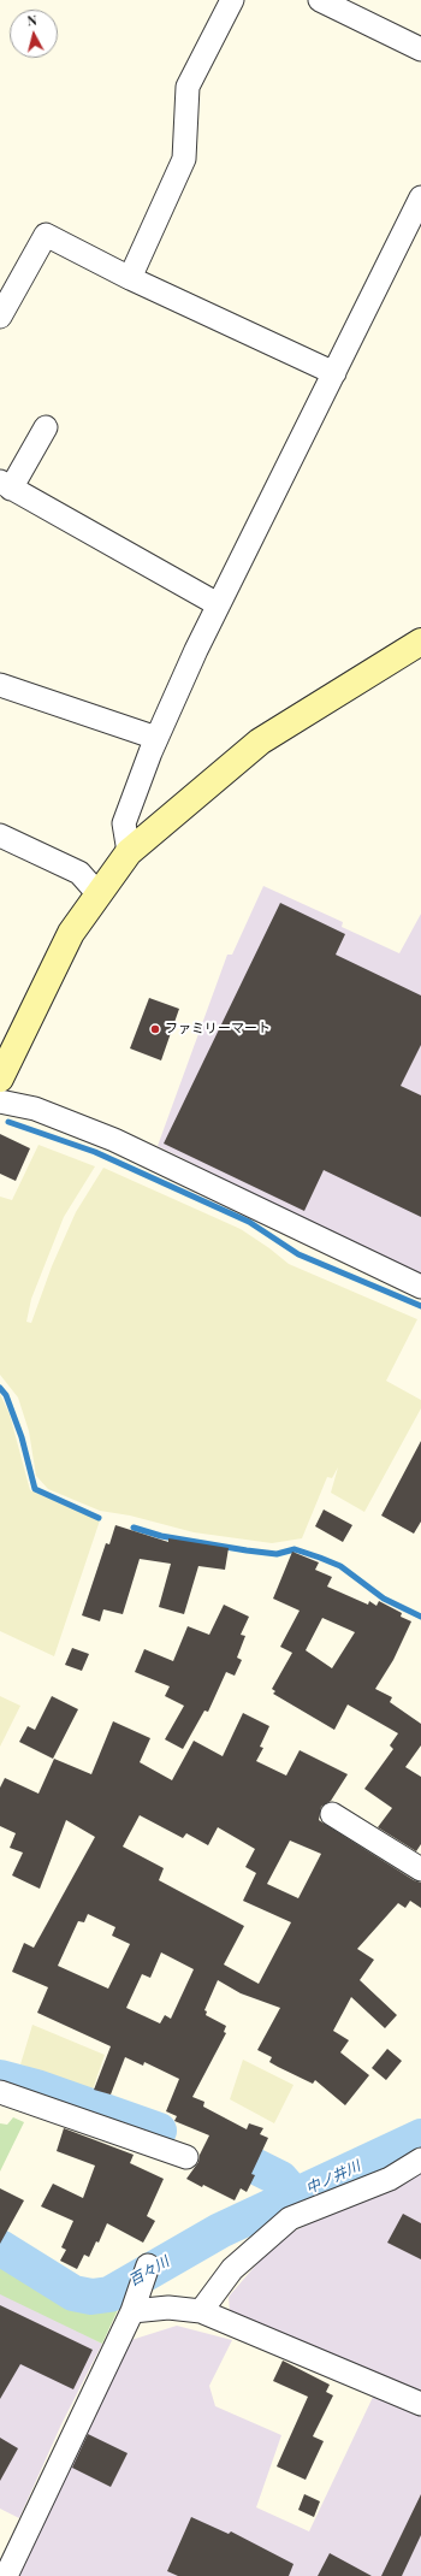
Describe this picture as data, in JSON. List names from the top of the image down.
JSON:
{
  "water": ["中ノ井川", "百々川"],
  "places": ["ファミリーマート"],
  "north": "top"
}
